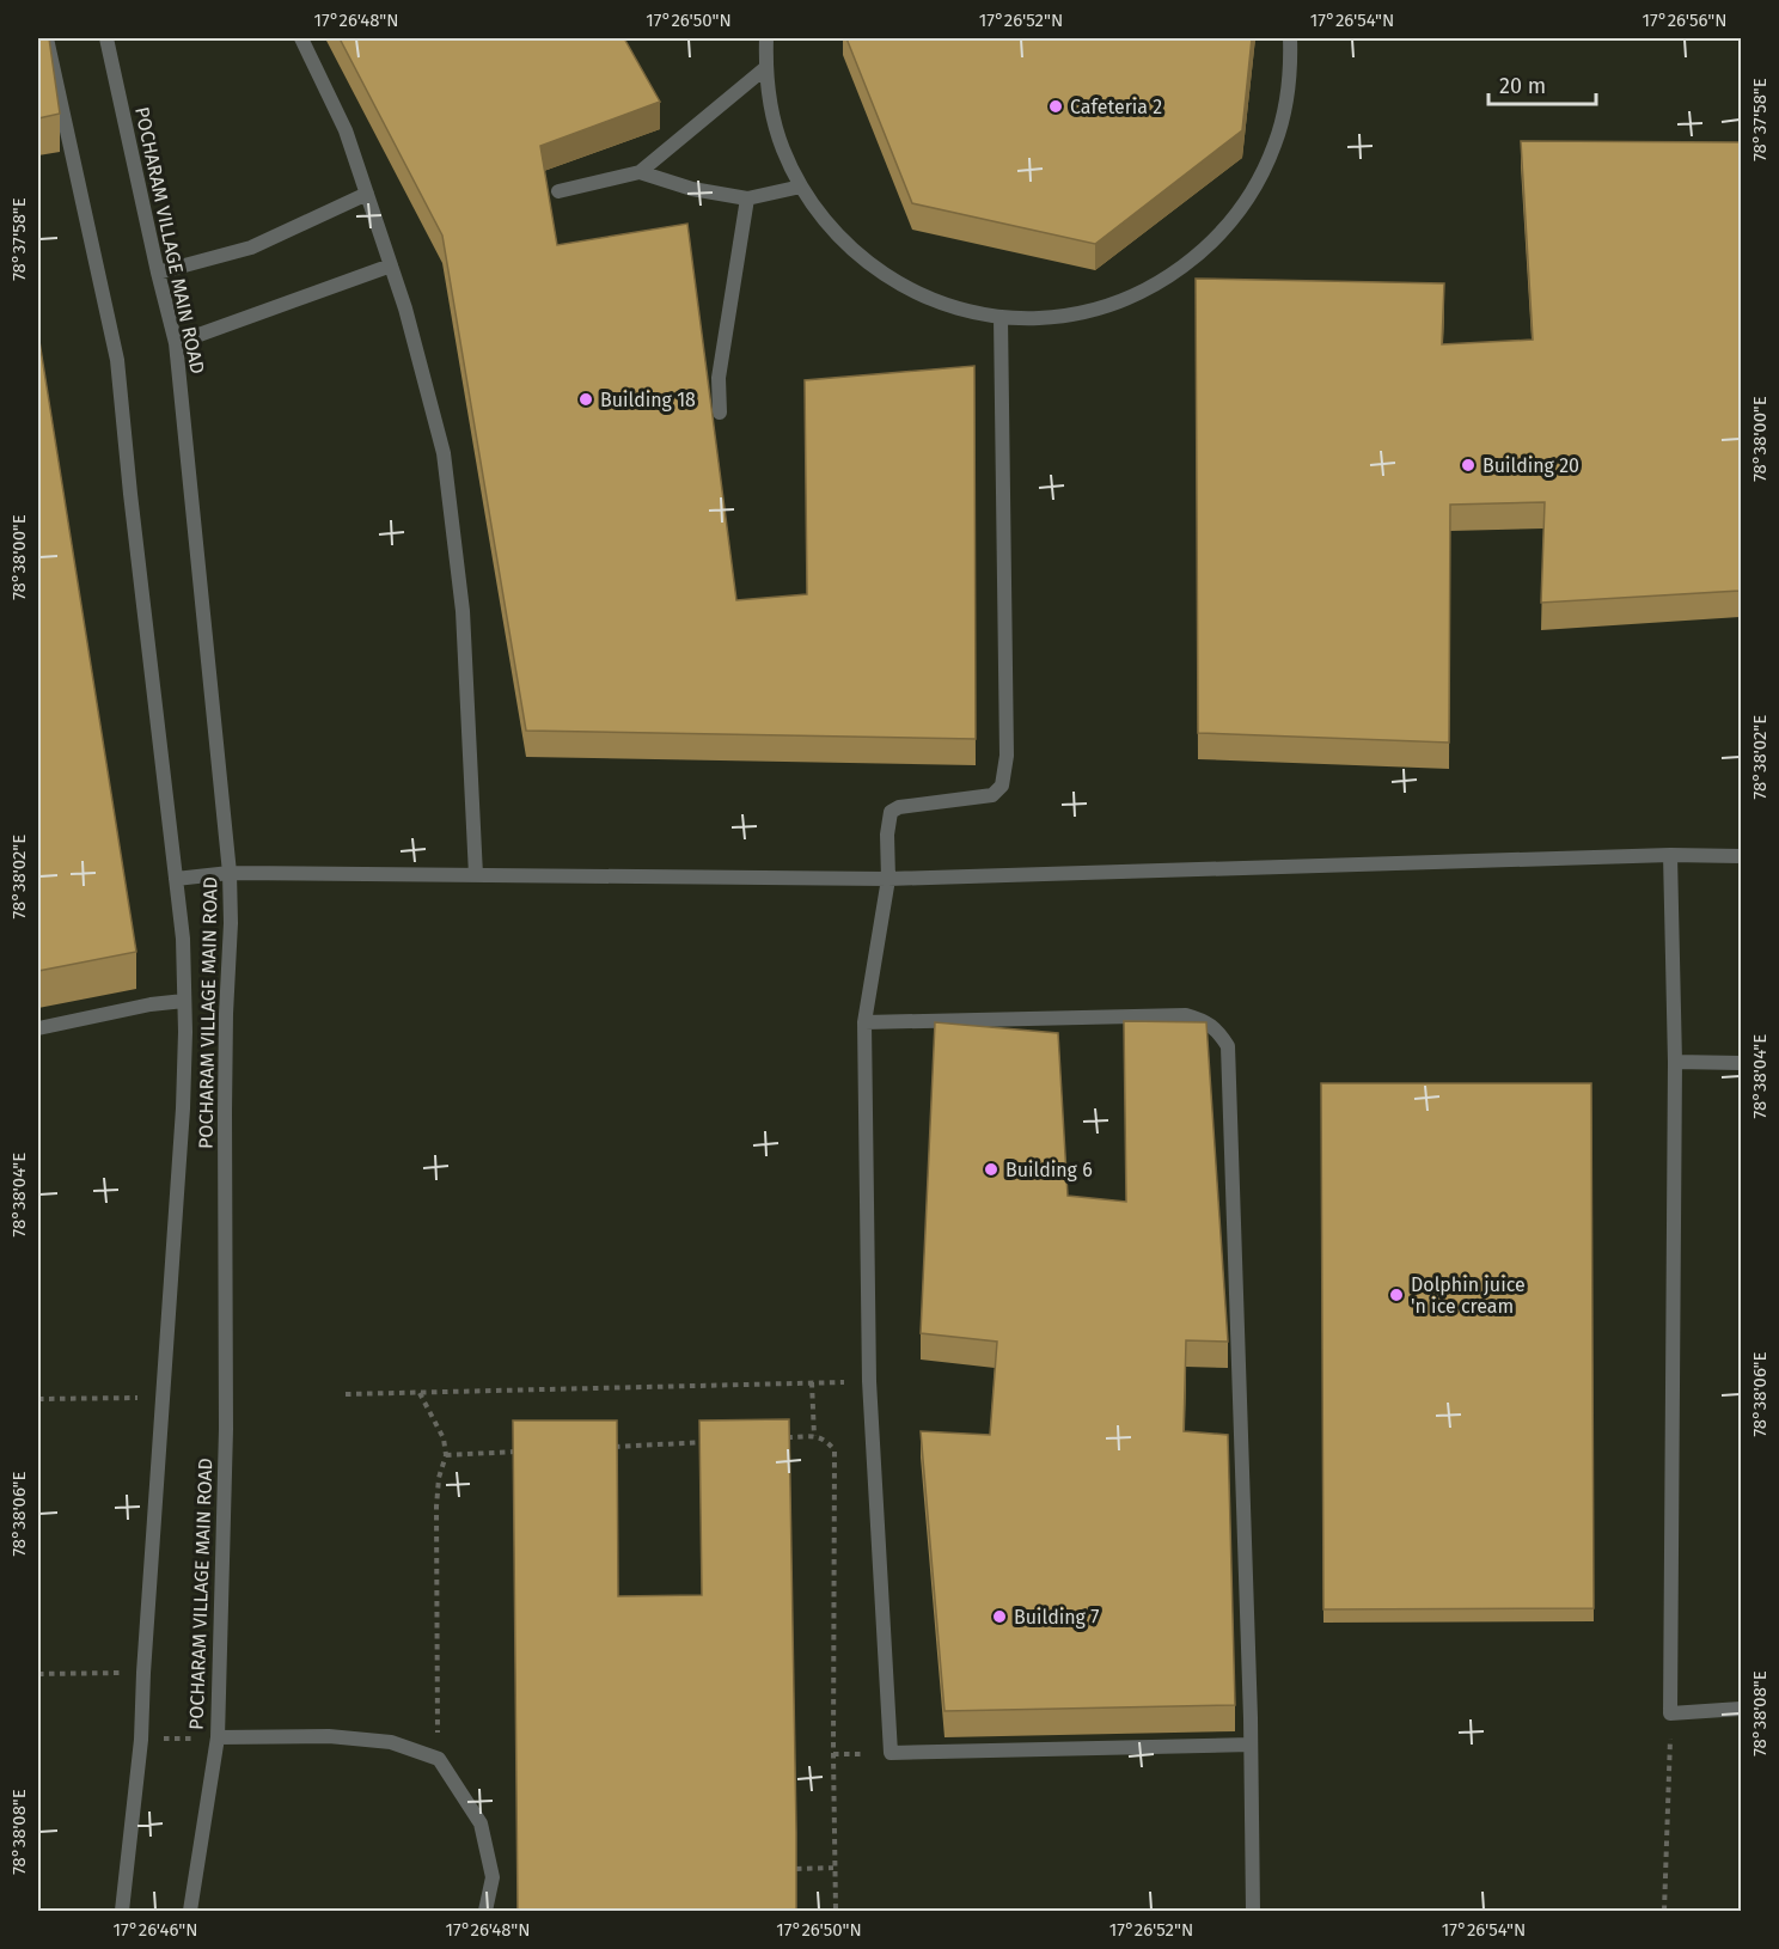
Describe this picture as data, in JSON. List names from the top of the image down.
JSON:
{
  "streets": {
    "lane": ["POCHARAM VILLAGE MAIN ROAD"]
  },
  "places": [
    "Cafeteria 2",
    "Building 18",
    "Building 20",
    "Building 6",
    "Dolphin juice 'n ice cream",
    "Building 7"
  ],
  "scale_bar": "20 m",
  "coordinates": [
    "17°26'48\"N",
    "17°26'50\"N",
    "17°26'52\"N",
    "17°26'54\"N",
    "17°26'56\"N",
    "78°37'58\"E",
    "78°38'00\"E",
    "78°38'02\"E",
    "78°38'04\"E",
    "78°38'06\"E",
    "78°38'08\"E",
    "17°26'46\"N"
  ]
}
